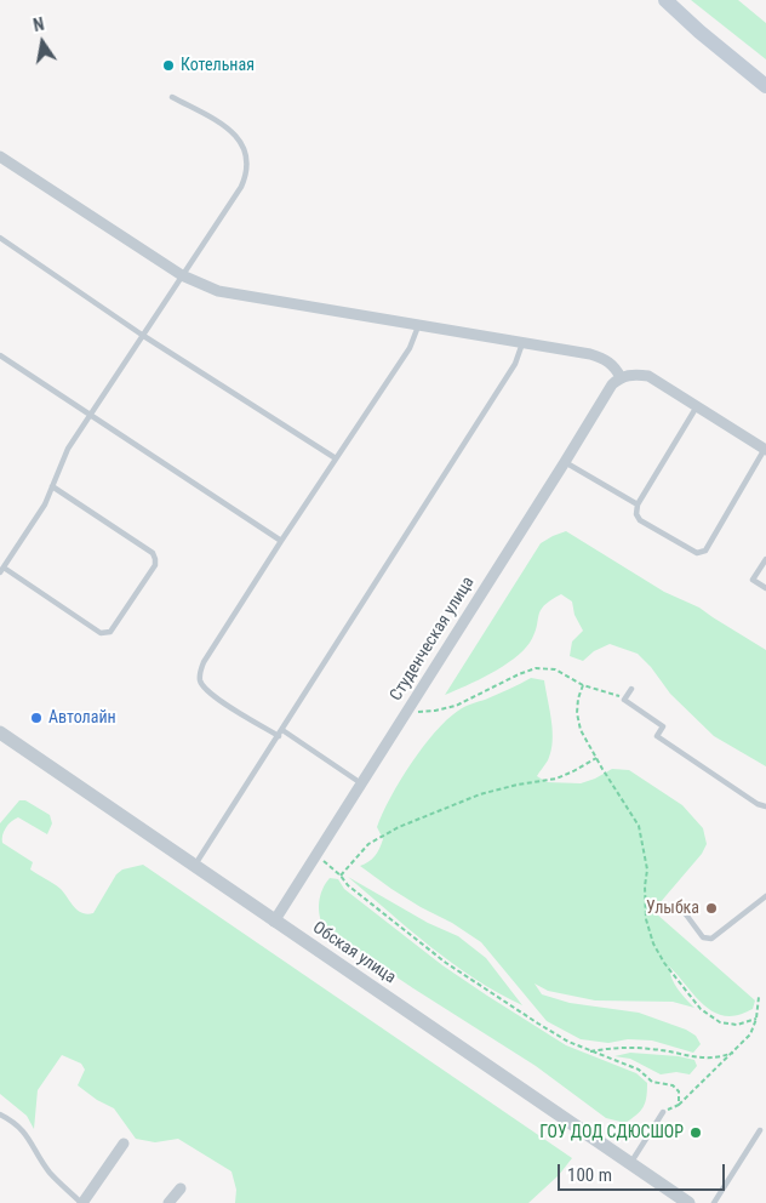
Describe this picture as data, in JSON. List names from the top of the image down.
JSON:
{
  "streets": {
    "street": ["Студенческая улица", "Обская улица"]
  },
  "crossings": [
    ["Студенческая улица", "Обская улица"]
  ],
  "places": [
    "Котельная",
    "Автолайн",
    "Улыбка",
    "ГОУ ДОД СДЮСШОР"
  ],
  "scale_bar": "100 m",
  "north": "top"
}
